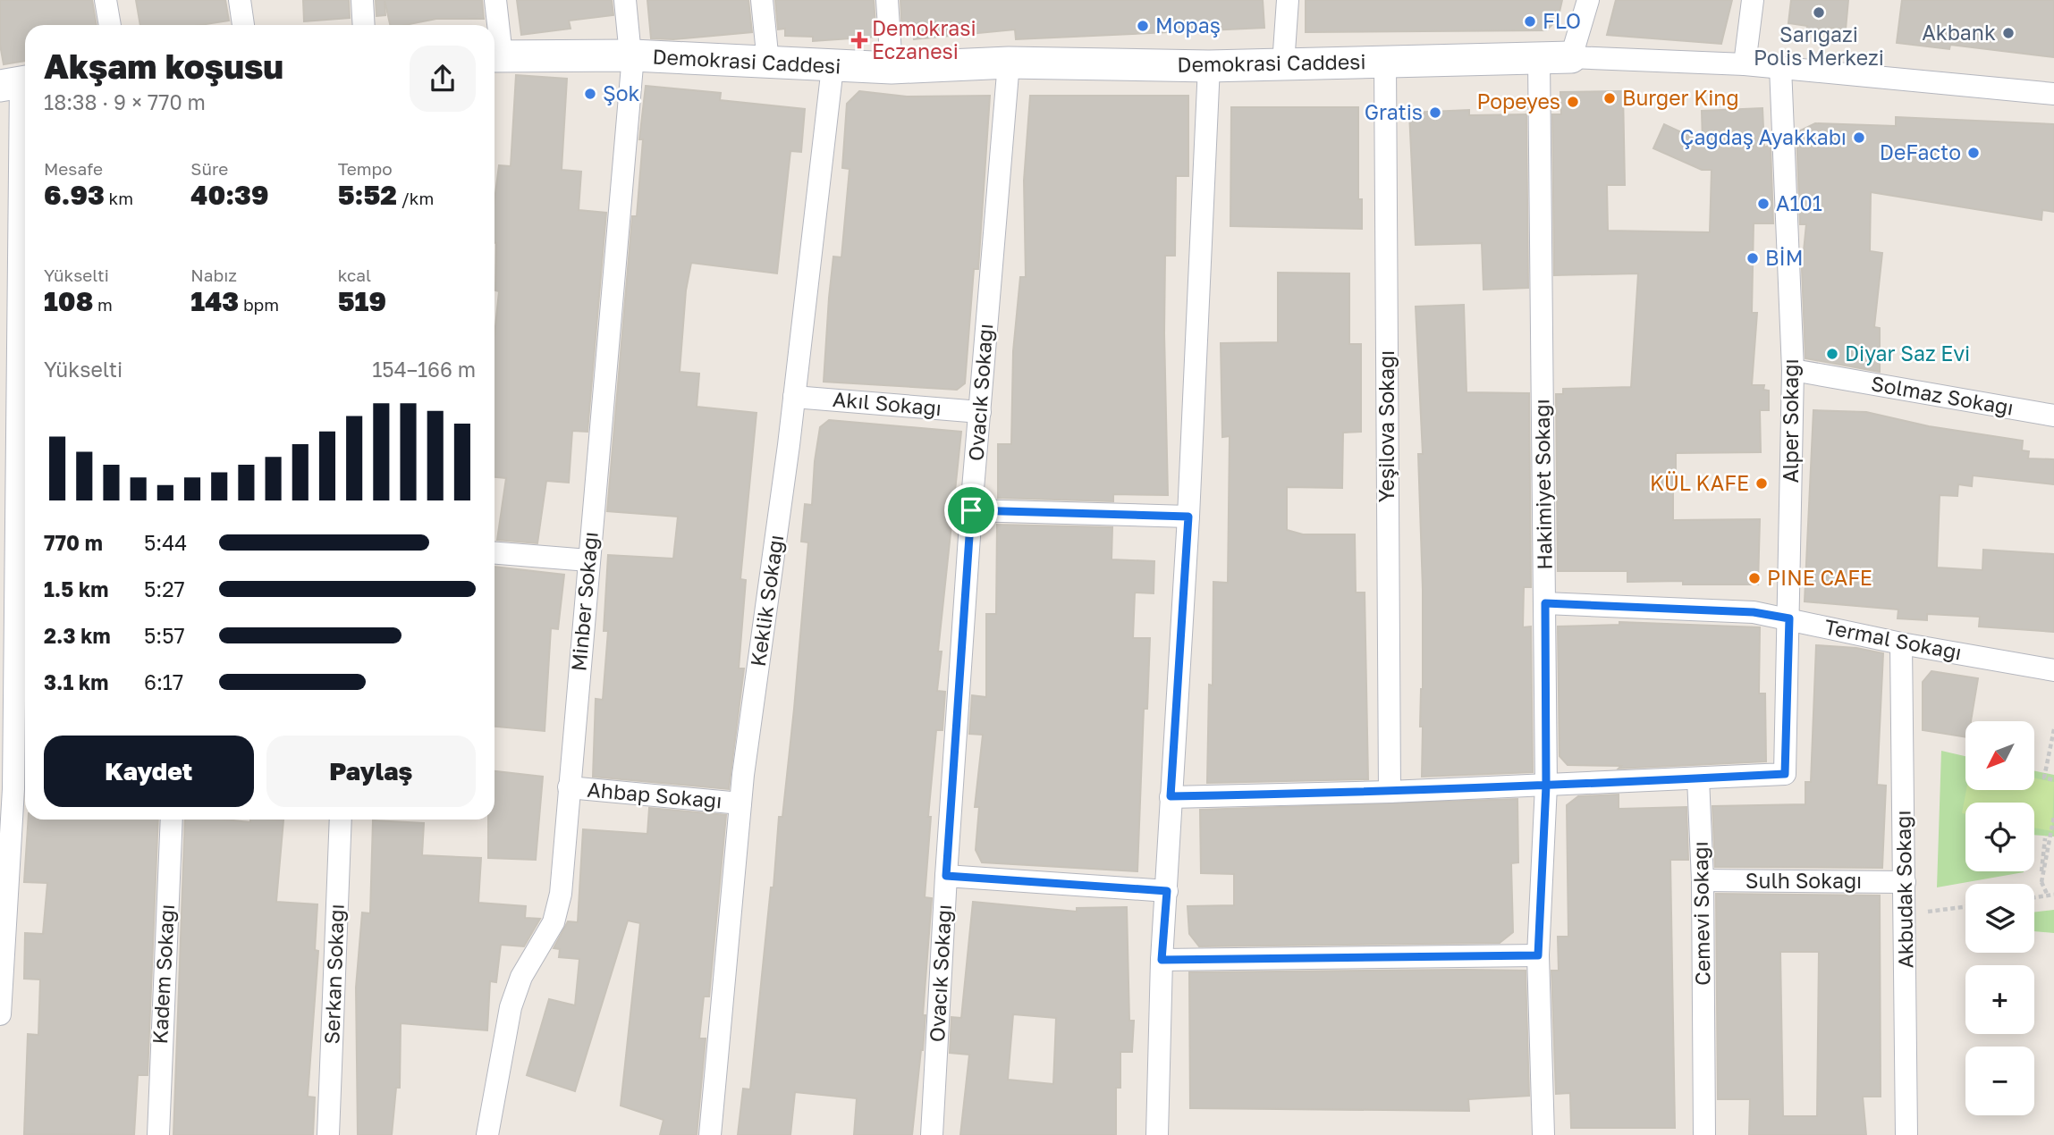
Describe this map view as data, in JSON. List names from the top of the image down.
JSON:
{
  "streets": {
    "street": [
      "Demokrasi Caddesi",
      "Ovacık Sokağı",
      "Solmaz Sokağı",
      "Akıl Sokağı",
      "Alper Sokağı",
      "Yeşilova Sokağı",
      "Hakimiyet Sokağı",
      "Keklik Sokağı",
      "Minber Sokağı",
      "Termal Sokağı",
      "Ahbap Sokağı",
      "Sulh Sokağı",
      "Akbudak Sokağı",
      "Cemevi Sokağı",
      "Kadem Sokağı",
      "Serkan Sokağı"
    ]
  },
  "crossings": [
    ["Demokrasi Caddesi", "Ovacık Sokağı"],
    ["Demokrasi Caddesi", "Alper Sokağı"],
    ["Demokrasi Caddesi", "Yeşilova Sokağı"],
    ["Demokrasi Caddesi", "Hakimiyet Sokağı"],
    ["Demokrasi Caddesi", "Keklik Sokağı"],
    ["Demokrasi Caddesi", "Minber Sokağı"],
    ["Ovacık Sokağı", "Akıl Sokağı"],
    ["Solmaz Sokağı", "Alper Sokağı"],
    ["Akıl Sokağı", "Keklik Sokağı"],
    ["Alper Sokağı", "Termal Sokağı"],
    ["Alper Sokağı", "Cemevi Sokağı"],
    ["Hakimiyet Sokağı", "Termal Sokağı"],
    ["Keklik Sokağı", "Ahbap Sokağı"],
    ["Minber Sokağı", "Ahbap Sokağı"],
    ["Termal Sokağı", "Akbudak Sokağı"],
    ["Sulh Sokağı", "Akbudak Sokağı"],
    ["Sulh Sokağı", "Cemevi Sokağı"]
  ],
  "places": {
    "other": [
      "Sarıgazi Polis Merkezi",
      "FLO",
      "Mopaş",
      "Akbank",
      "Şok",
      "Burger King",
      "Popeyes",
      "Gratis",
      "Çağdaş Ayakkabı",
      "DeFacto",
      "A101",
      "BİM",
      "Diyar Saz Evi",
      "KÜL KAFE",
      "PINE CAFE"
    ],
    "health": ["Demokrasi Eczanesi"]
  },
  "north": "bottom left",
  "page": {
    "heading": ["Akşam koşusu", "18:38 · 9 × 770 m"],
    "stats": [
      ["Mesafe", "6.93 km"],
      ["Süre", "40:39"],
      ["Tempo", "5:52 /km"],
      ["Yükselti", "108 m"],
      ["Nabız", "143 bpm"],
      ["kcal", "519"]
    ],
    "chart": ["Yükselti", "154–166 m"],
    "list": [
      {
        "name": "770 m",
        "note": "5:44"
      },
      {
        "name": "1.5 km",
        "note": "5:27"
      },
      {
        "name": "2.3 km",
        "note": "5:57"
      },
      {
        "name": "3.1 km",
        "note": "6:17"
      }
    ],
    "map_buttons": ["+", "−"],
    "buttons": ["Kaydet", "Paylaş"]
  }
}
